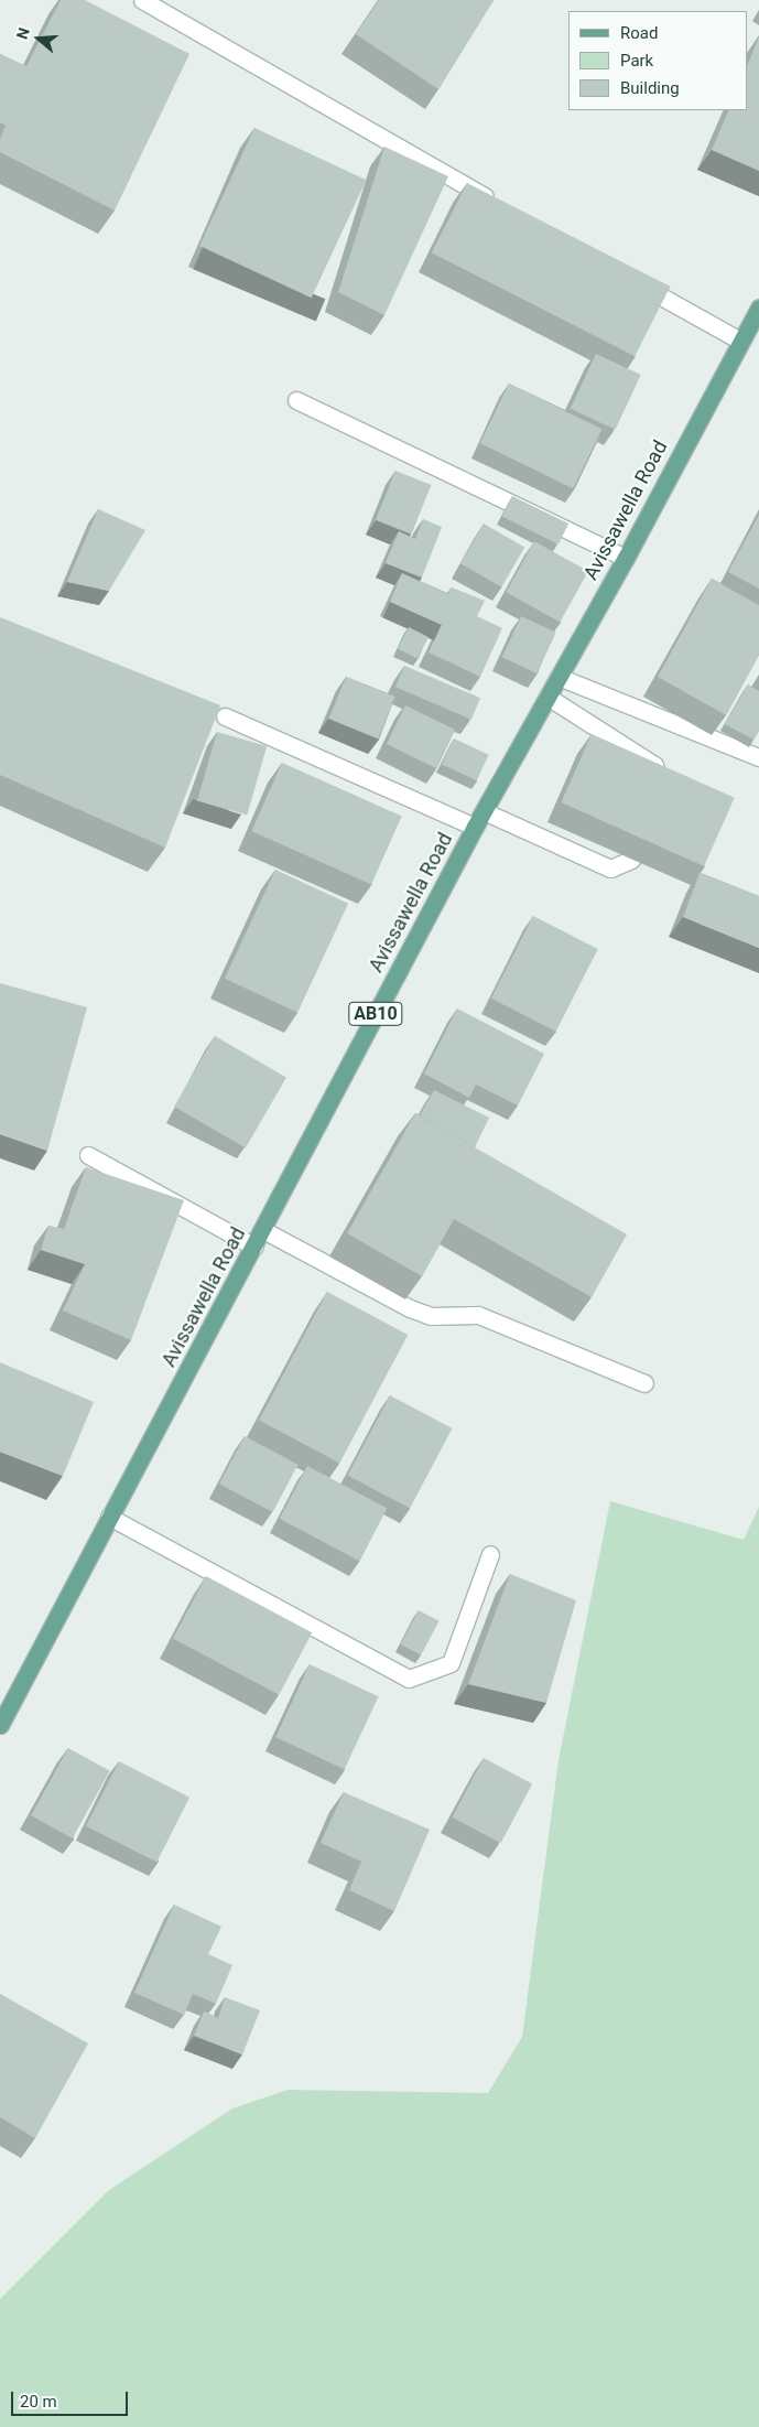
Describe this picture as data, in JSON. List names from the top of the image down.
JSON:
{
  "streets": {
    "main road": ["Avissawella Road", "AB10"]
  },
  "legend": ["Road", "Park", "Building"],
  "scale_bar": "20 m",
  "north": "left"
}
